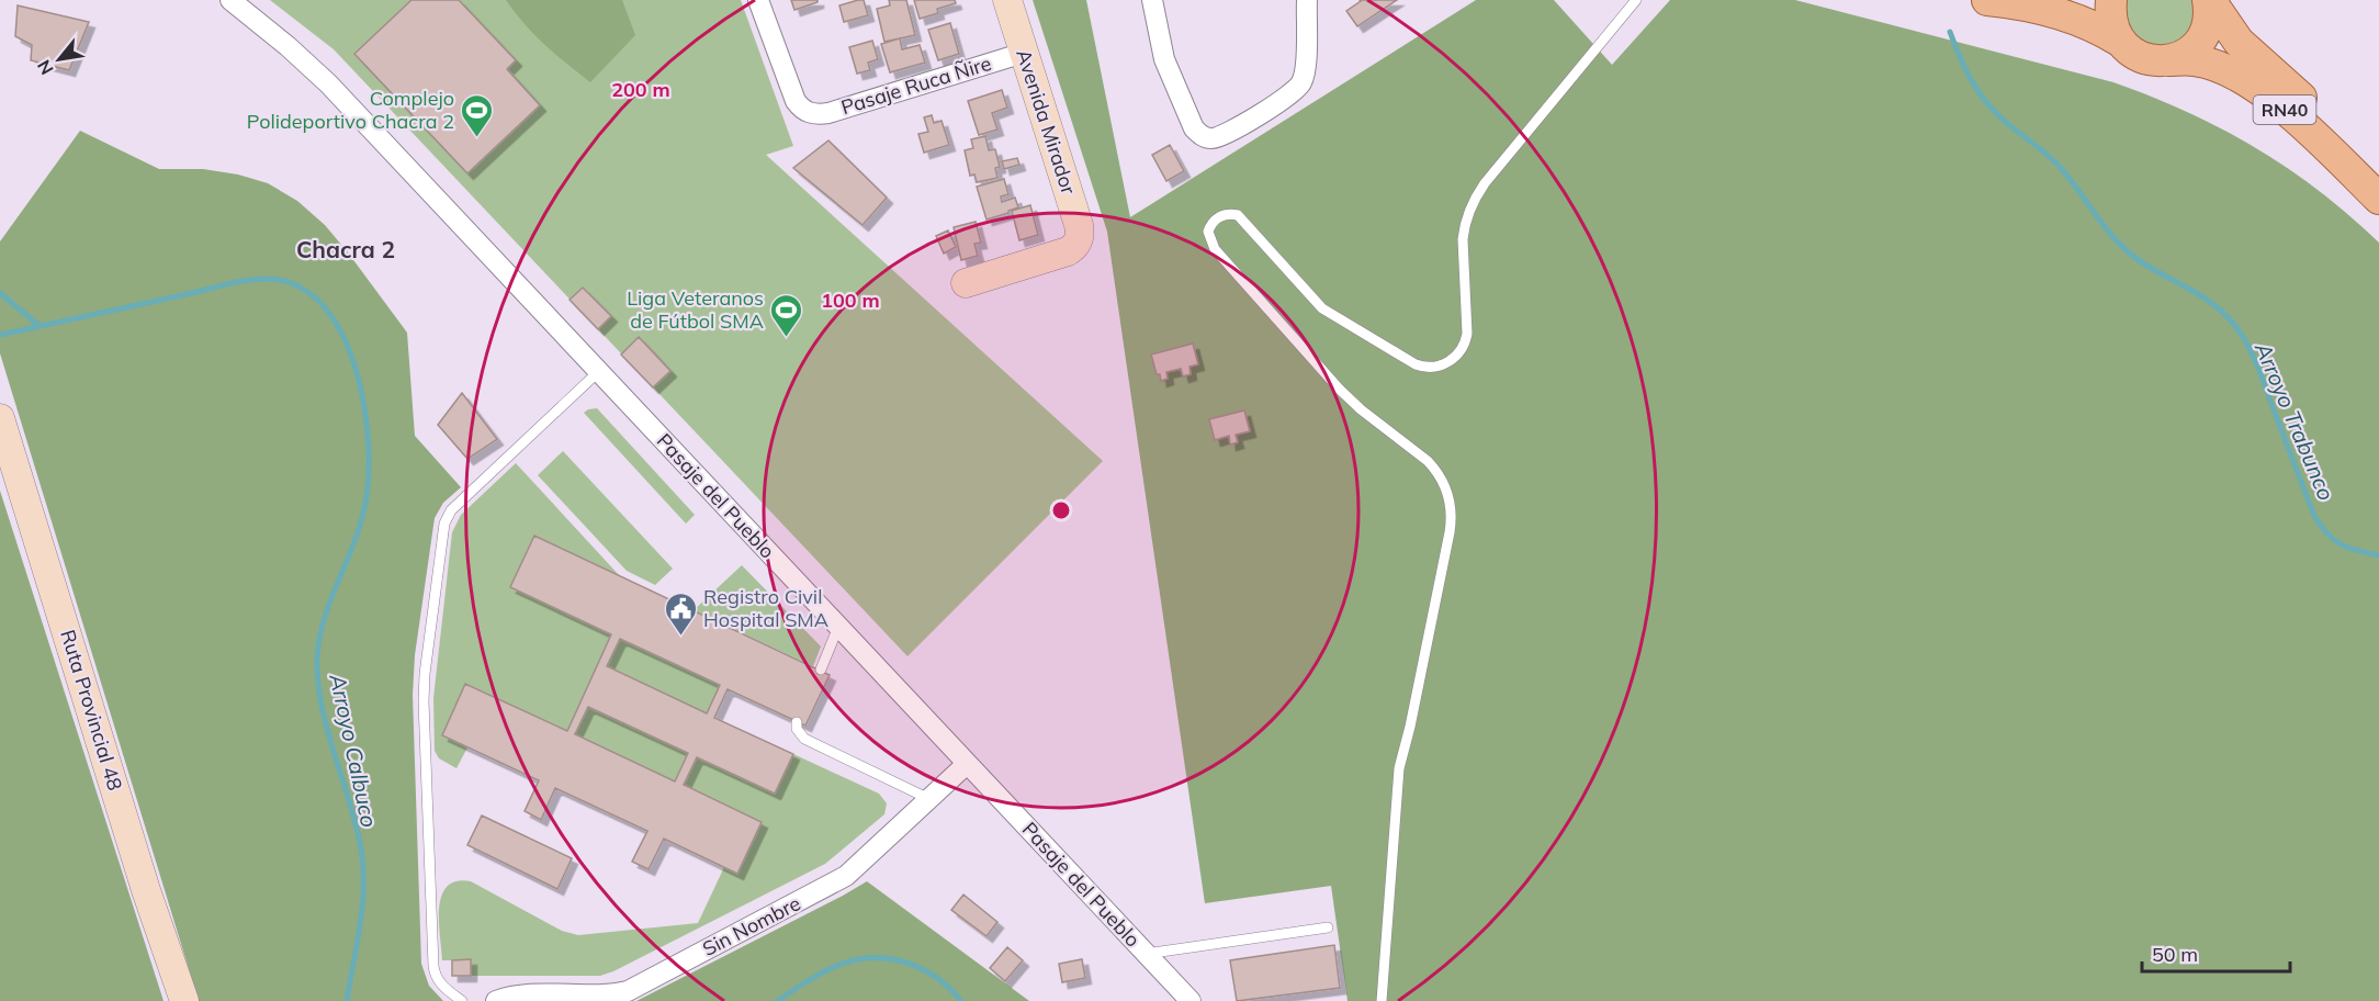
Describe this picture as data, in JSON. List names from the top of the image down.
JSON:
{
  "streets": {
    "main road": ["RN40", "Avenida Mirador", "Ruta Provincial 48"],
    "street": ["Pasaje Ruca Ñire", "Pasaje del Pueblo", "Sin Nombre"]
  },
  "crossings": [
    ["Pasaje Ruca Ñire", "Avenida Mirador"],
    ["Pasaje del Pueblo", "Sin Nombre"]
  ],
  "districts": ["Chacra 2"],
  "water": ["Arroyo Trabunco", "Arroyo Calbuco"],
  "places": {
    "sports": ["Complejo Polideportivo Chacra 2", "Liga Veteranos de Fútbol SMA"],
    "public building": ["Registro Civil Hospital SMA"]
  },
  "scale_bar": "50 m",
  "north": "bottom left",
  "rings": ["200 m", "100 m"]
}
